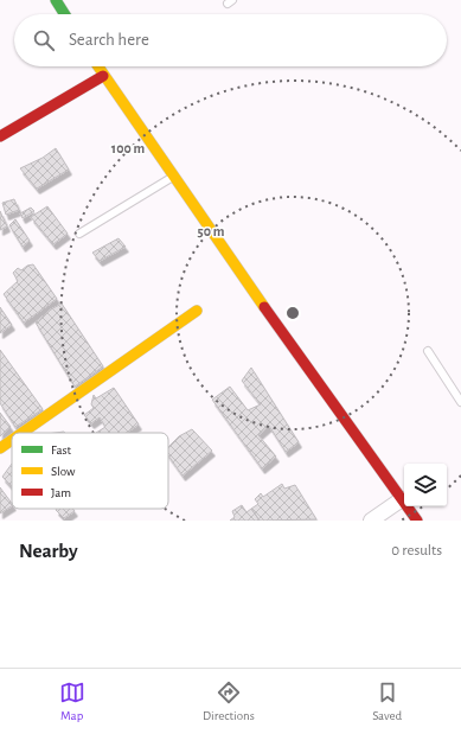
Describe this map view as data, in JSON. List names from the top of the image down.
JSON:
{
  "legend": ["Fast", "Slow", "Jam"],
  "page": {
    "search": "Search here",
    "heading": ["Nearby", "0 results"],
    "nav": ["Map", "Directions", "Saved"]
  },
  "rings": ["100 m", "50 m"]
}
